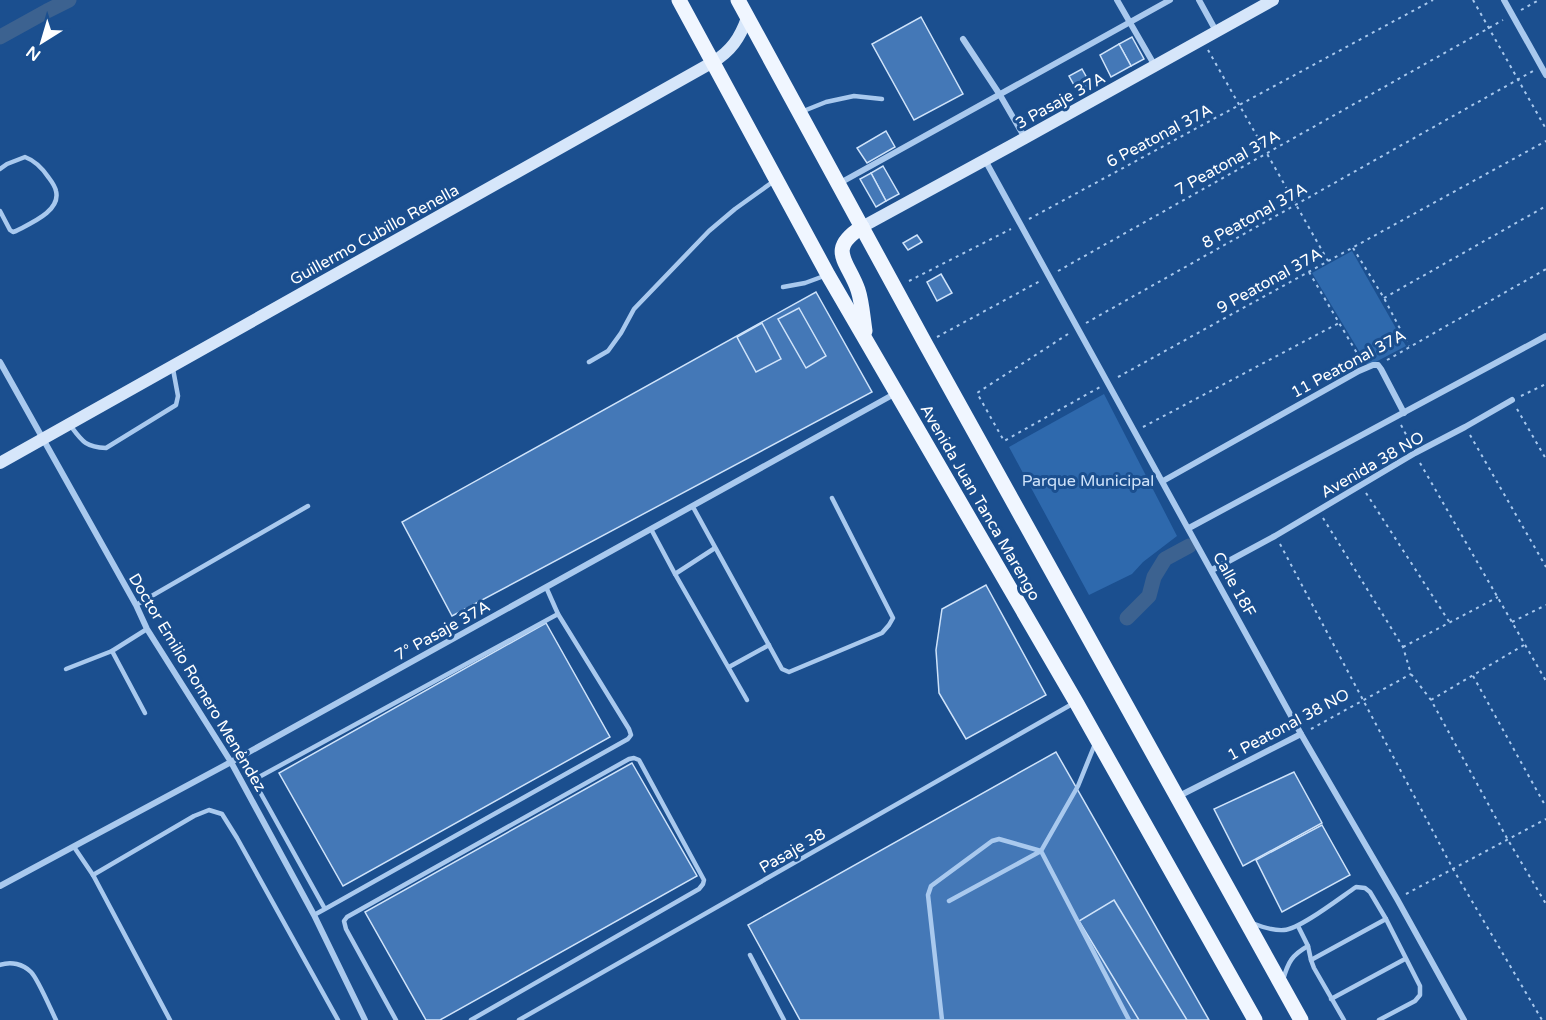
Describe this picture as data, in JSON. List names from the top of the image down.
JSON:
{
  "streets": {
    "main road": ["Avenida Juan Tanca Marengo"],
    "street": [
      "3 Pasaje 37A",
      "Guillermo Cubillo Renella",
      "11 Peatonal 37A",
      "Avenida 38 NO",
      "Calle 18F",
      "7° Pasaje 37A",
      "Doctor Emilio Romero Menéndez",
      "1 Peatonal 38 NO"
    ],
    "lane": ["Pasaje 38"],
    "path": [
      "6 Peatonal 37A",
      "7 Peatonal 37A",
      "8 Peatonal 37A",
      "9 Peatonal 37A"
    ]
  },
  "crossings": [
    ["3 Pasaje 37A", "Avenida Juan Tanca Marengo"],
    ["3 Pasaje 37A", "Calle 18F"],
    ["6 Peatonal 37A", "Avenida Juan Tanca Marengo"],
    ["6 Peatonal 37A", "Calle 18F"],
    ["7 Peatonal 37A", "Avenida Juan Tanca Marengo"],
    ["7 Peatonal 37A", "Calle 18F"],
    ["8 Peatonal 37A", "9 Peatonal 37A"],
    ["8 Peatonal 37A", "Calle 18F"],
    ["Guillermo Cubillo Renella", "Avenida Juan Tanca Marengo"],
    ["Guillermo Cubillo Renella", "Doctor Emilio Romero Menéndez"],
    ["9 Peatonal 37A", "Calle 18F"],
    ["11 Peatonal 37A", "Calle 18F"],
    ["Avenida 38 NO", "Calle 18F"],
    ["Avenida Juan Tanca Marengo", "7° Pasaje 37A"],
    ["Avenida Juan Tanca Marengo", "1 Peatonal 38 NO"],
    ["Avenida Juan Tanca Marengo", "Pasaje 38"],
    ["Calle 18F", "1 Peatonal 38 NO"],
    ["7° Pasaje 37A", "Doctor Emilio Romero Menéndez"]
  ],
  "parks": ["Parque Municipal"],
  "north": "bottom left"
}
